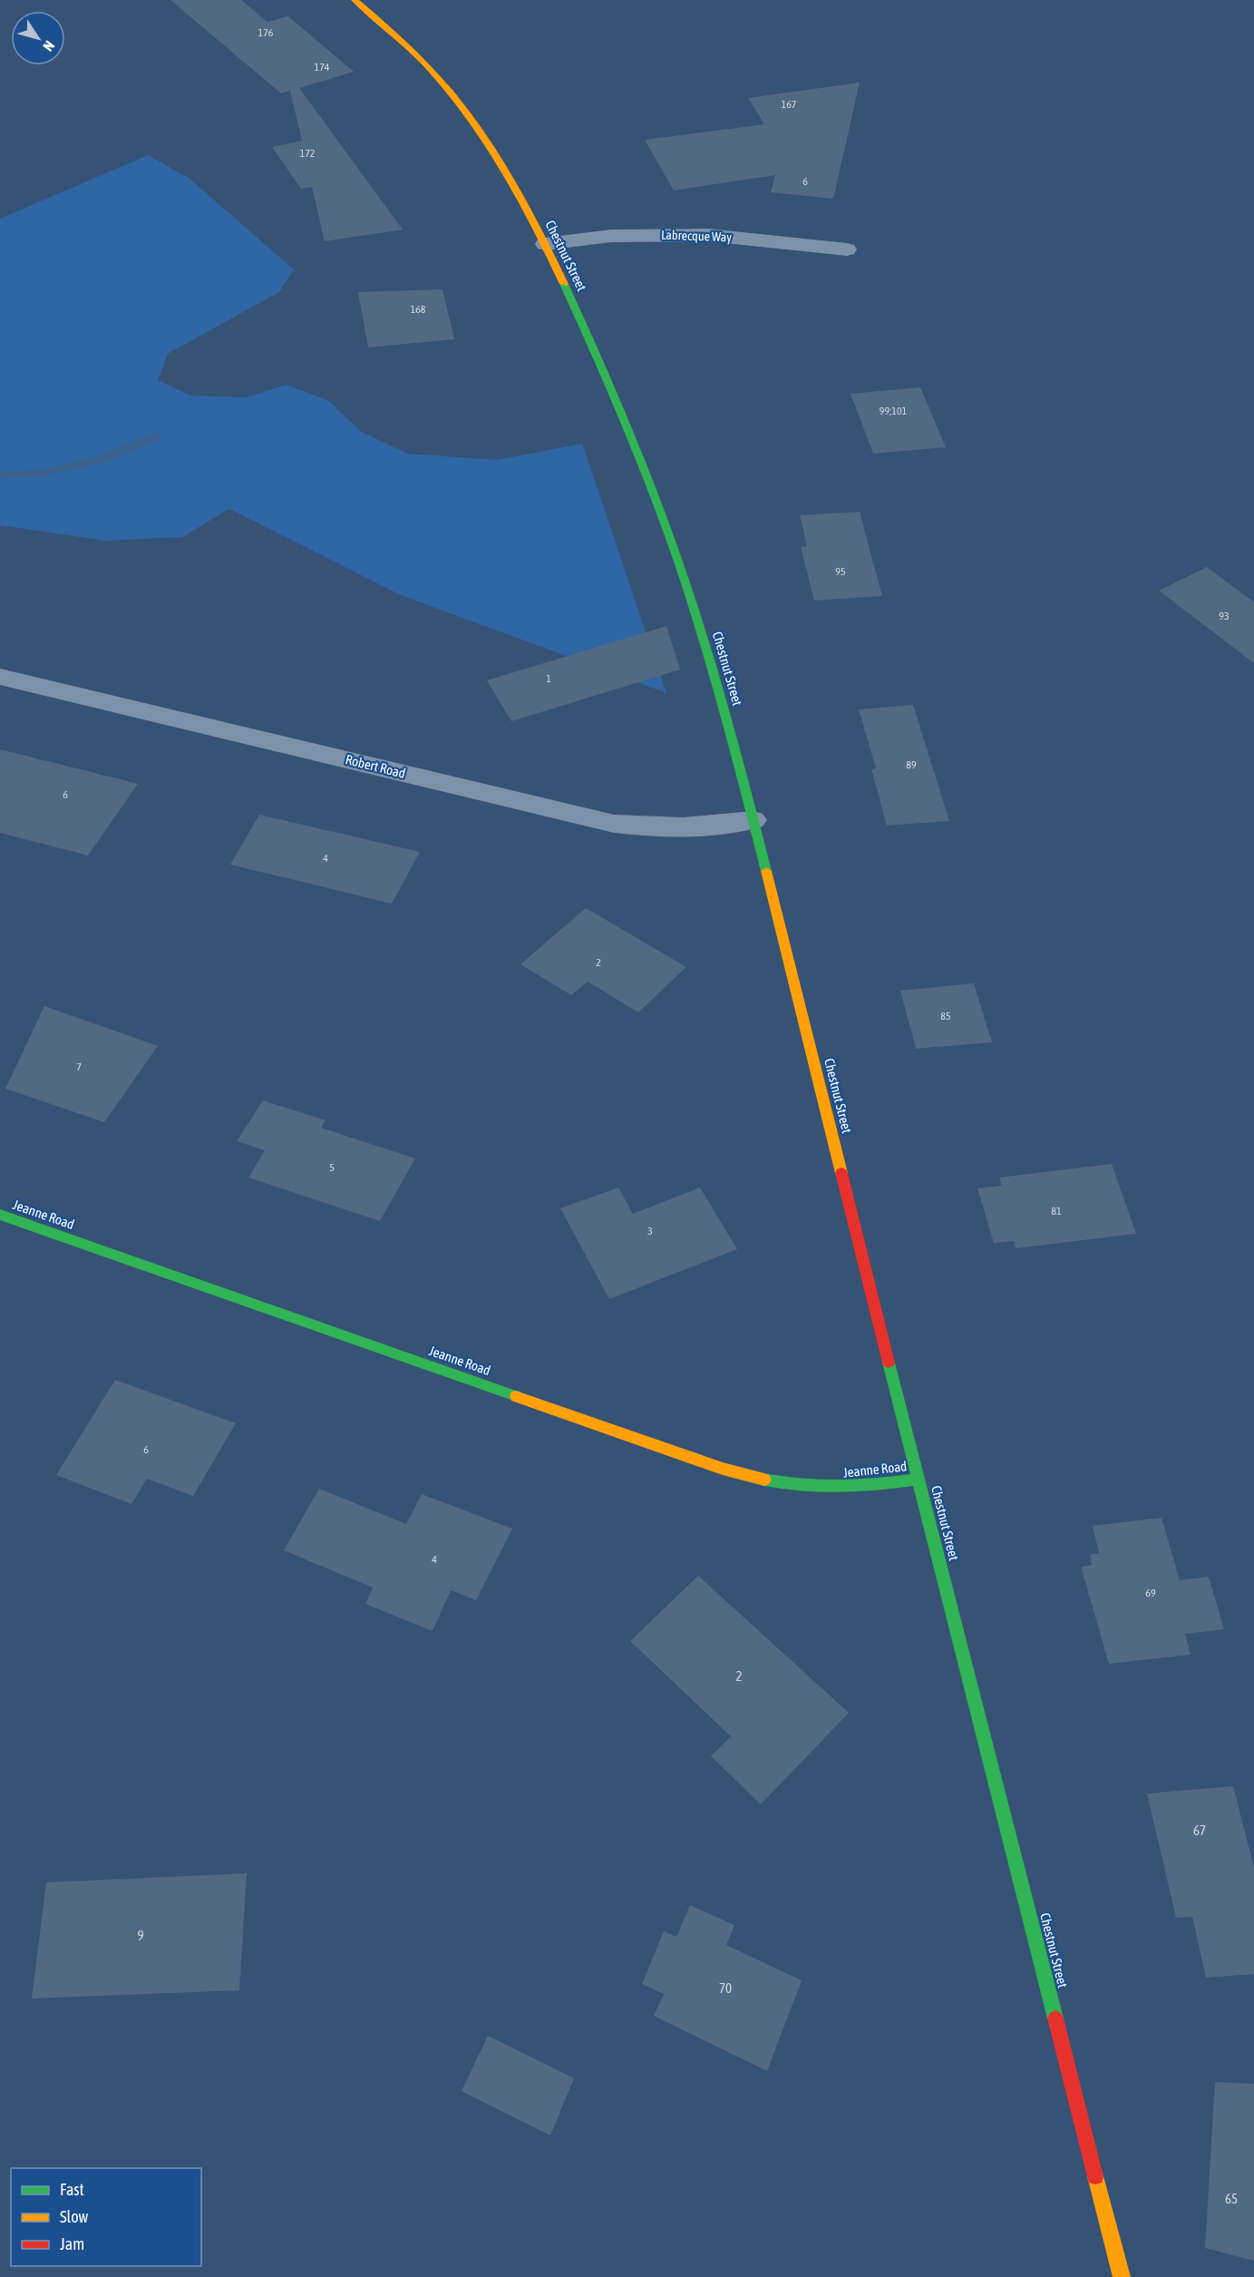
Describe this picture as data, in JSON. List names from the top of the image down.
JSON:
{
  "streets": {
    "main road": ["Chestnut Street", "Jeanne Road"],
    "street": ["Labrecque Way", "Robert Road"]
  },
  "crossings": [
    ["Labrecque Way", "Chestnut Street"],
    ["Chestnut Street", "Robert Road"],
    ["Chestnut Street", "Jeanne Road"]
  ],
  "house_numbers": [
    "176",
    "174",
    "167",
    "172",
    "6",
    "168",
    "99;101",
    "95",
    "93",
    "1",
    "89",
    "6",
    "4",
    "2",
    "85",
    "7",
    "5",
    "81",
    "3",
    "6",
    "4",
    "69",
    "2",
    "67",
    "9",
    "70",
    "65"
  ],
  "legend": ["Fast", "Slow", "Jam"],
  "north": "bottom right"
}
